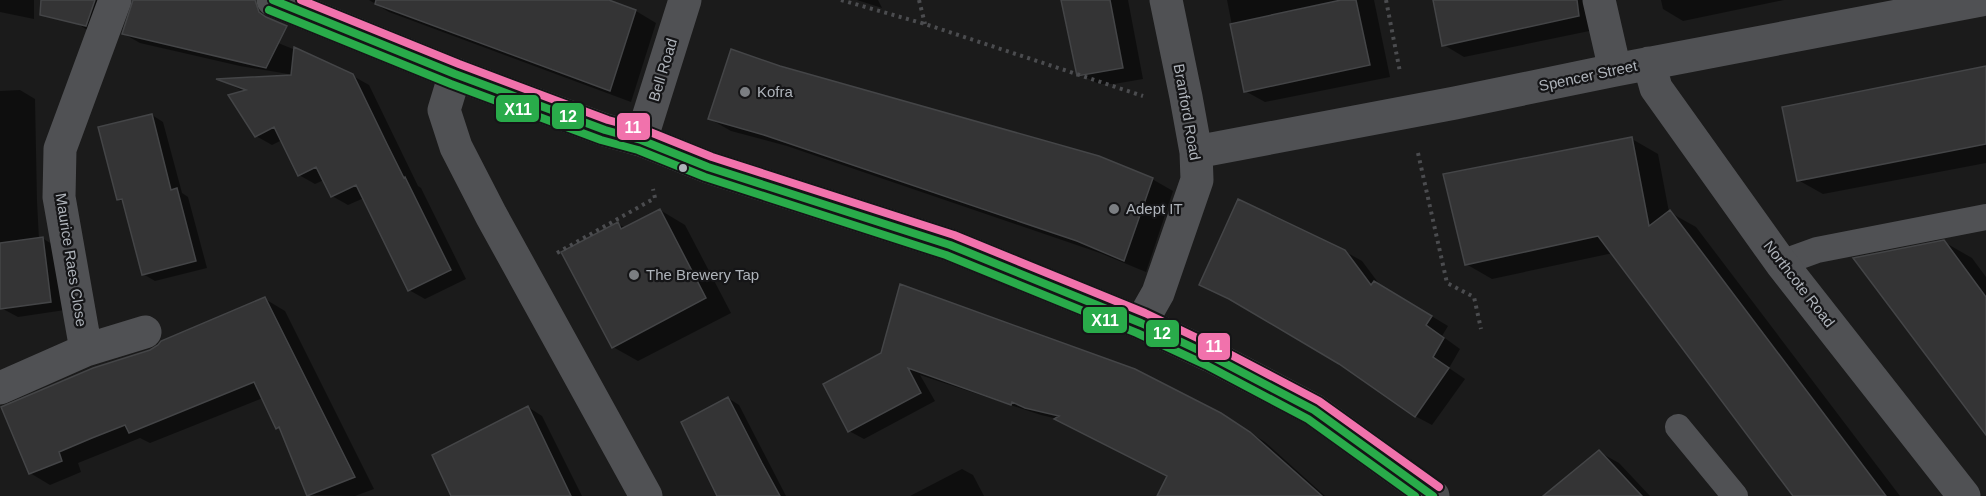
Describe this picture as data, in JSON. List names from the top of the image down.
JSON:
{
  "streets": {
    "street": [
      "Bell Road",
      "Spencer Street",
      "Branford Road",
      "Maurice Raes Close",
      "Northcote Road"
    ]
  },
  "crossings": [
    ["Spencer Street", "Branford Road"],
    ["Spencer Street", "Northcote Road"]
  ],
  "places": ["Kofra", "Adept IT", "The Brewery Tap"],
  "lines": ["transit line 12", "transit line 11", "transit line X11"]
}
